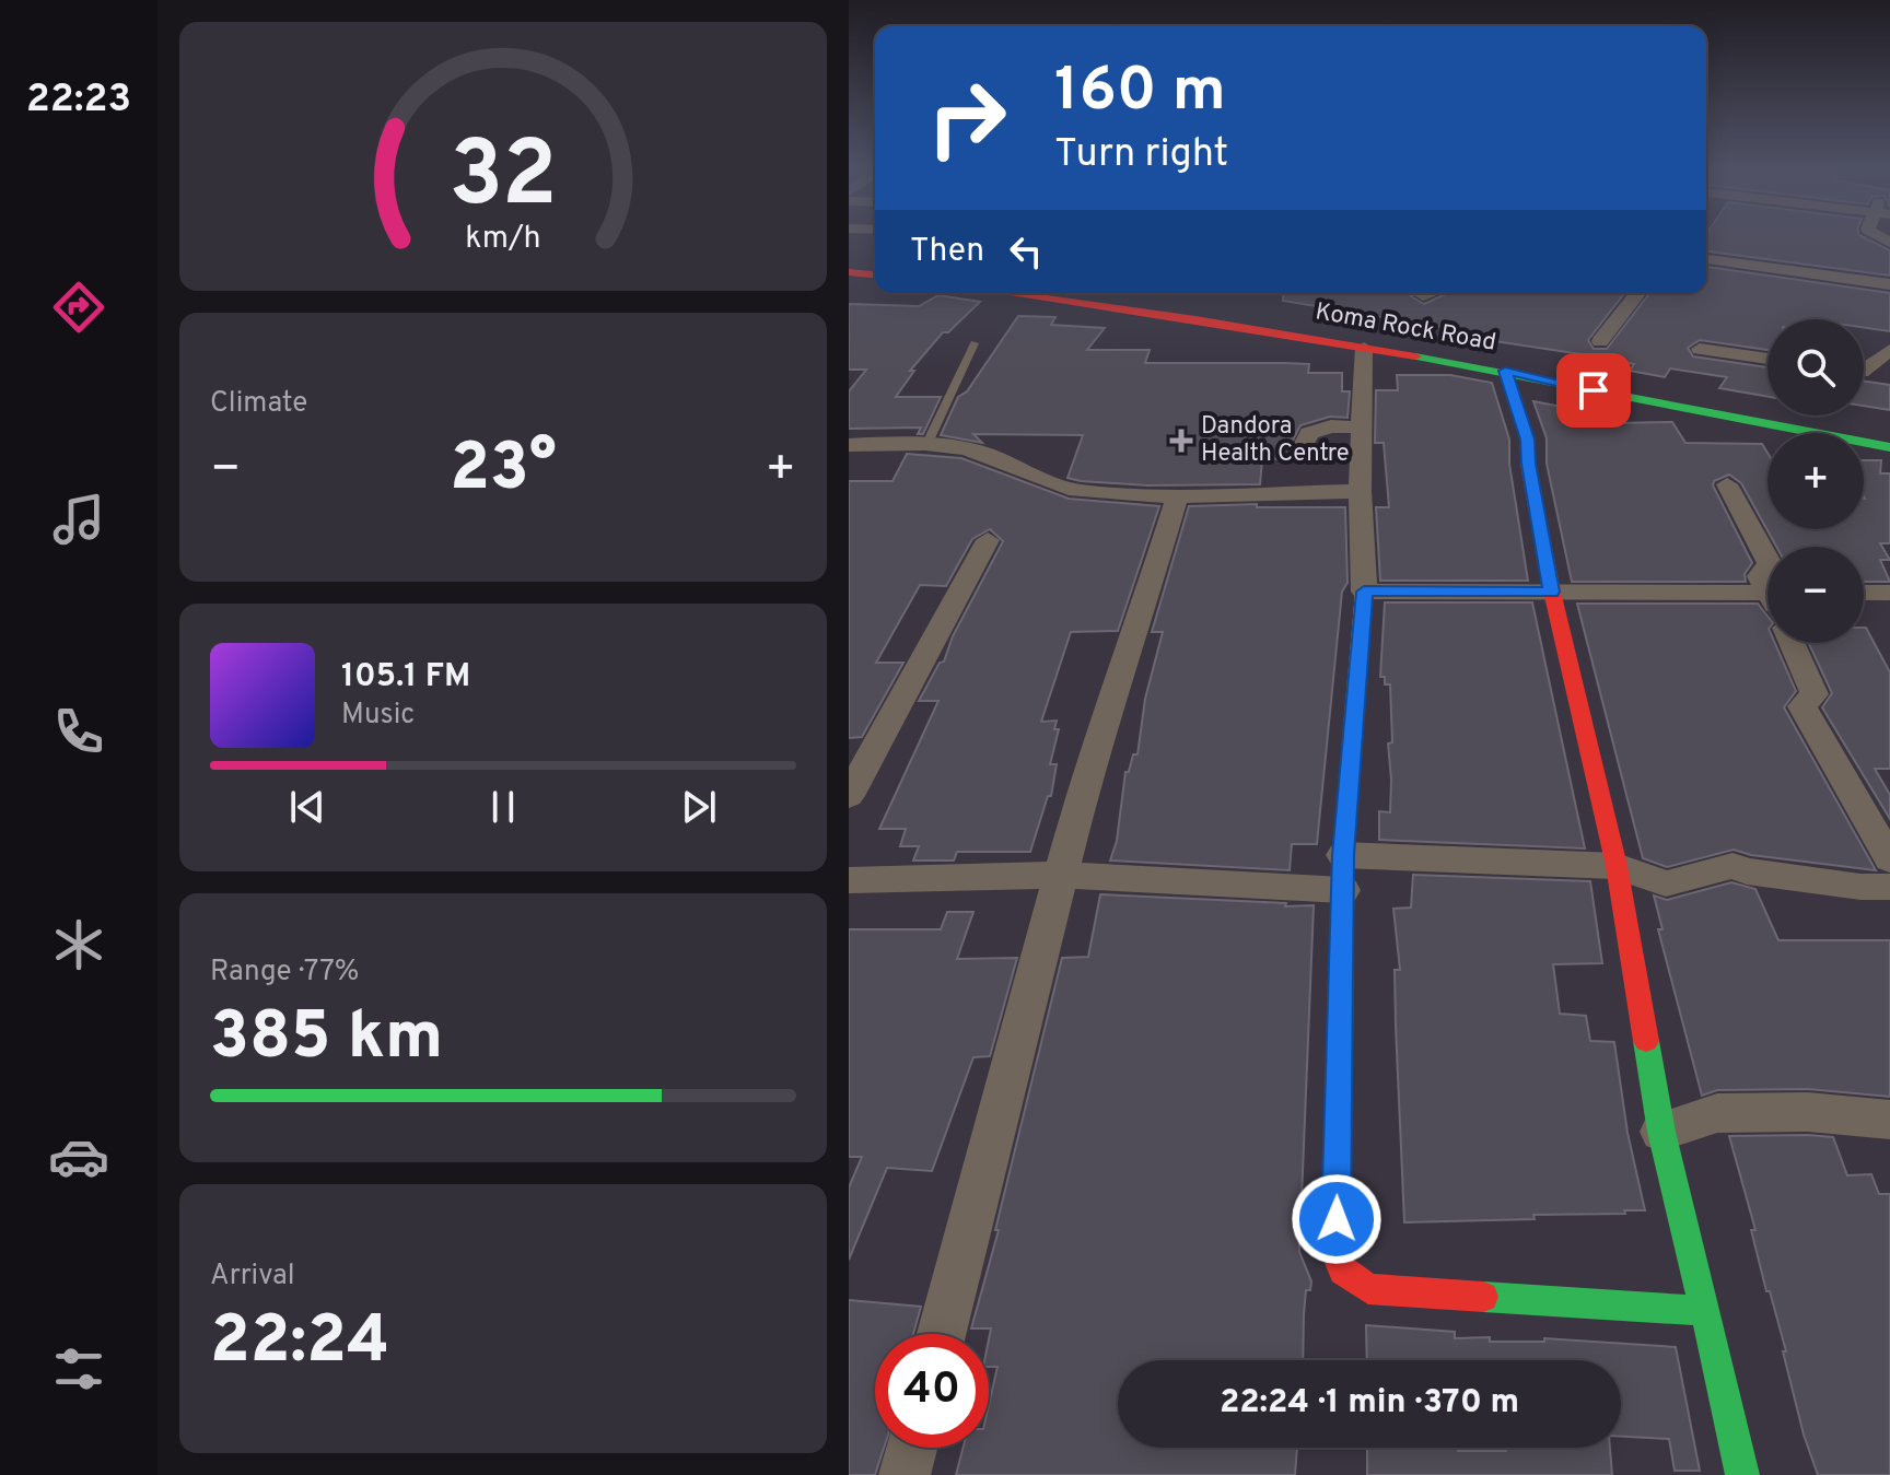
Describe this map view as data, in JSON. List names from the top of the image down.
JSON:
{
  "streets": {
    "street": ["Koma Rock Road"]
  },
  "places": {
    "health": ["Dandora Health Centre"]
  },
  "page": {
    "tabs": "22:23",
    "turn": ["160 m", "Turn right"],
    "then": "Then",
    "tile": [
      "Climate",
      ["Range · 77%", "385 km"],
      ["Arrival", "22:24"]
    ],
    "map_buttons": ["+", "−"],
    "heat": ["−", "23°", "+"],
    "song": ["105.1 FM", "Music"],
    "limit": "40",
    "trip": "22:24 · 1 min · 370 m",
    "gauge": ["32", "km/h"]
  }
}
